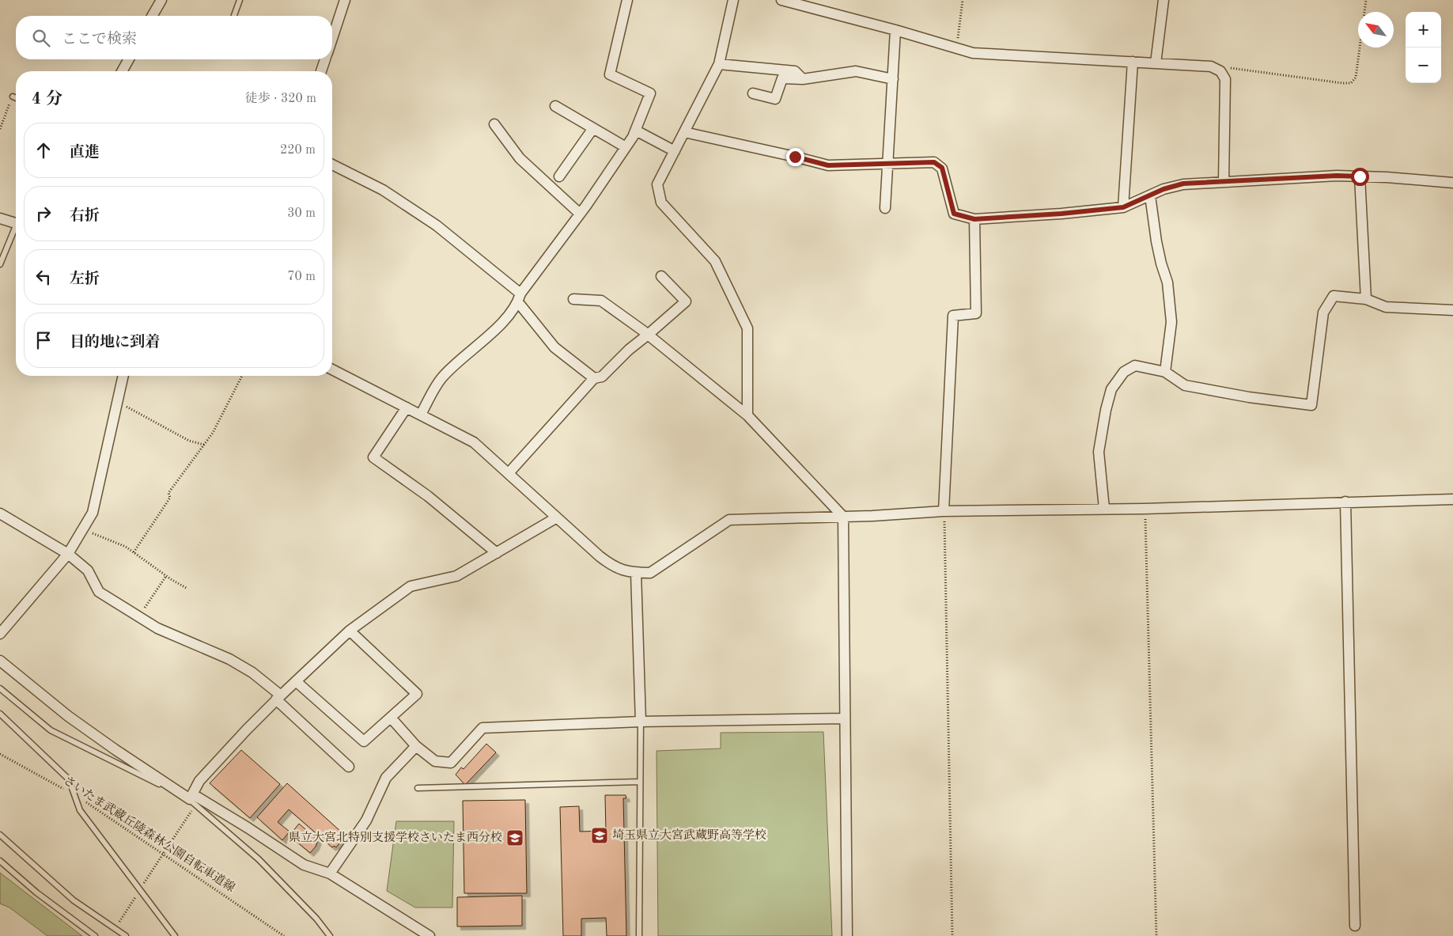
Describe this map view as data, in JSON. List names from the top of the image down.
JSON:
{
  "streets": {
    "path": ["さいたま武蔵丘陵森林公園自転車道線"]
  },
  "places": {
    "school or university": ["埼玉県立大宮武蔵野高等学校", "県立大宮北特別支援学校さいたま西分校"]
  },
  "north": "top left",
  "page": {
    "map_buttons": ["+", "−"],
    "search": "ここで検索",
    "heading": ["4 分", "徒歩 · 320 m"],
    "list": [
      ["直進", "220 m"],
      ["右折", "30 m"],
      ["左折", "70 m"],
      "目的地に到着"
    ]
  }
}
